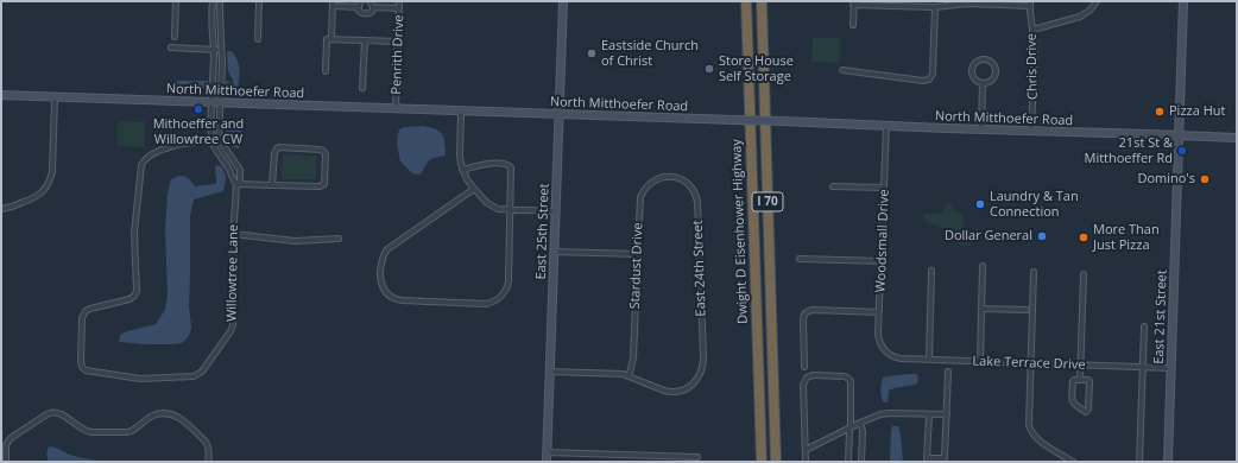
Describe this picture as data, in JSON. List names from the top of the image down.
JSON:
{
  "streets": {
    "highway": ["I 70", "Dwight D Eisenhower Highway"],
    "main road": ["North Mitthoefer Road", "East 25th Street", "East 21st Street"],
    "street": [
      "Penrith Drive",
      "Chris Drive",
      "Woodsmall Drive",
      "Stardust Drive",
      "East 24th Street",
      "Willowtree Lane",
      "Lake Terrace Drive"
    ]
  },
  "crossings": [
    ["Penrith Drive", "North Mitthoefer Road"],
    ["Chris Drive", "North Mitthoefer Road"],
    ["North Mitthoefer Road", "East 25th Street"],
    ["North Mitthoefer Road", "Woodsmall Drive"],
    ["North Mitthoefer Road", "East 21st Street"],
    ["Woodsmall Drive", "Lake Terrace Drive"],
    ["Stardust Drive", "East 24th Street"],
    ["East 21st Street", "Lake Terrace Drive"]
  ],
  "places": [
    "Eastside Church of Christ",
    "Store House Self Storage",
    "Mithoeffer and Willowtree CW",
    "Pizza Hut",
    "21st St & Mitthoeffer Rd",
    "Domino's",
    "Laundry & Tan Connection",
    "Dollar General",
    "More Than Just Pizza"
  ]
}
